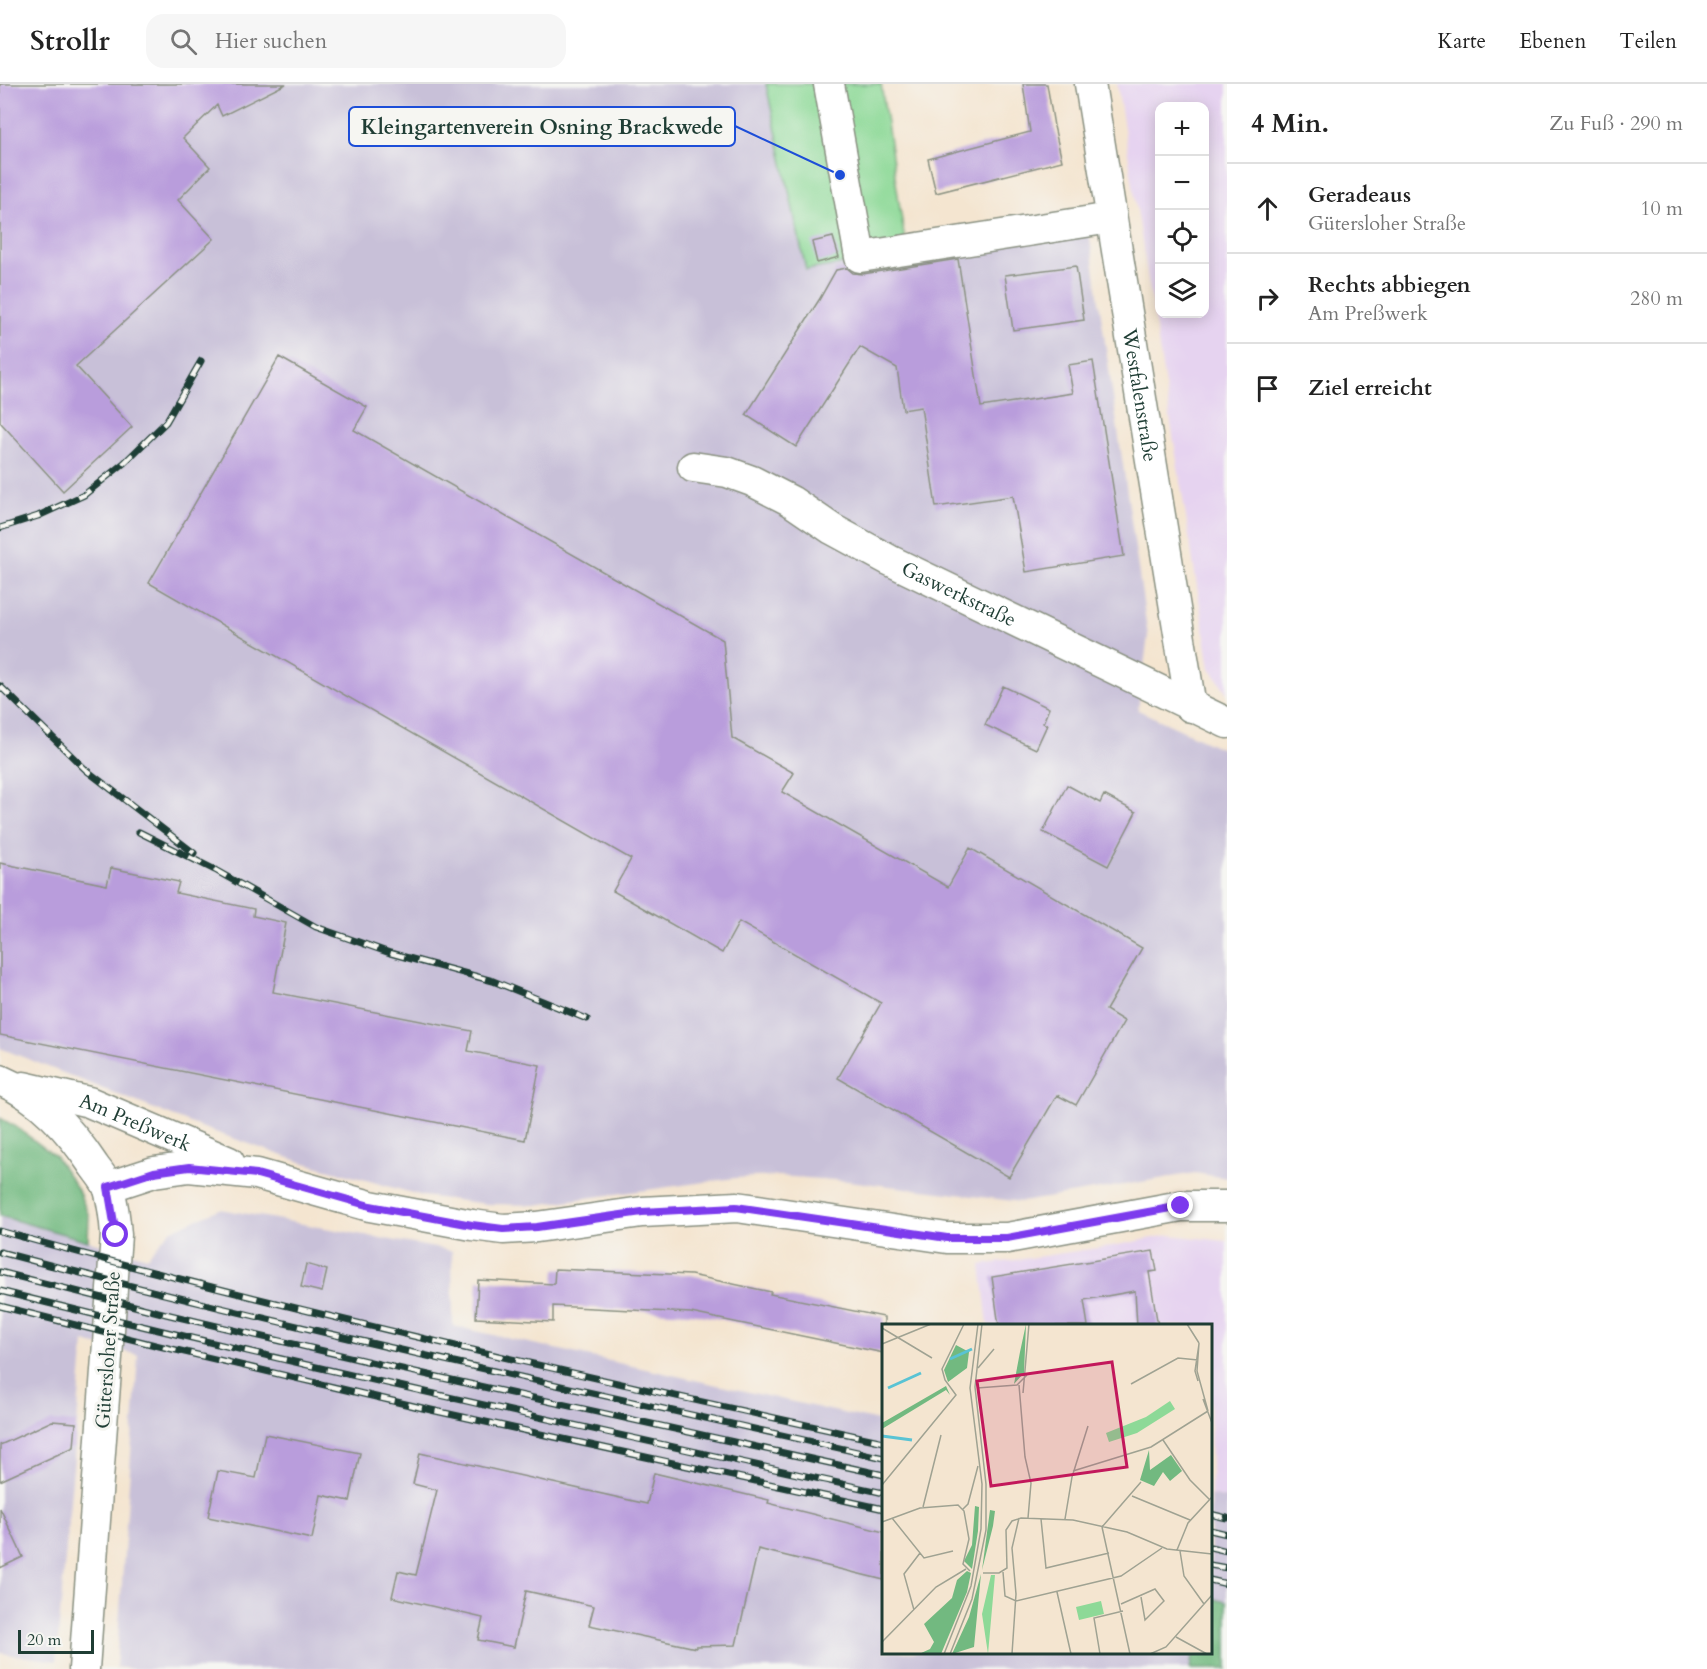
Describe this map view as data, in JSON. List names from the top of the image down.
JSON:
{
  "streets": {
    "street": [
      "Westfalenstraße",
      "Gaswerkstraße",
      "Am Preßwerk",
      "Gütersloher Straße"
    ]
  },
  "crossings": [
    ["Westfalenstraße", "Gaswerkstraße"],
    ["Am Preßwerk", "Gütersloher Straße"]
  ],
  "places": ["Kleingartenverein Osning Brackwede"],
  "scale_bar": "20 m",
  "page": {
    "header": "Strollr",
    "search": "Hier suchen",
    "nav": ["Karte", "Ebenen", "Teilen"],
    "heading": ["4 Min.", "Zu Fuß · 290 m"],
    "map_buttons": ["+", "−"],
    "list": [
      ["Geradeaus", "Gütersloher Straße", "10 m"],
      ["Rechts abbiegen", "Am Preßwerk", "280 m"],
      "Ziel erreicht"
    ],
    "scale": "20 m"
  }
}
